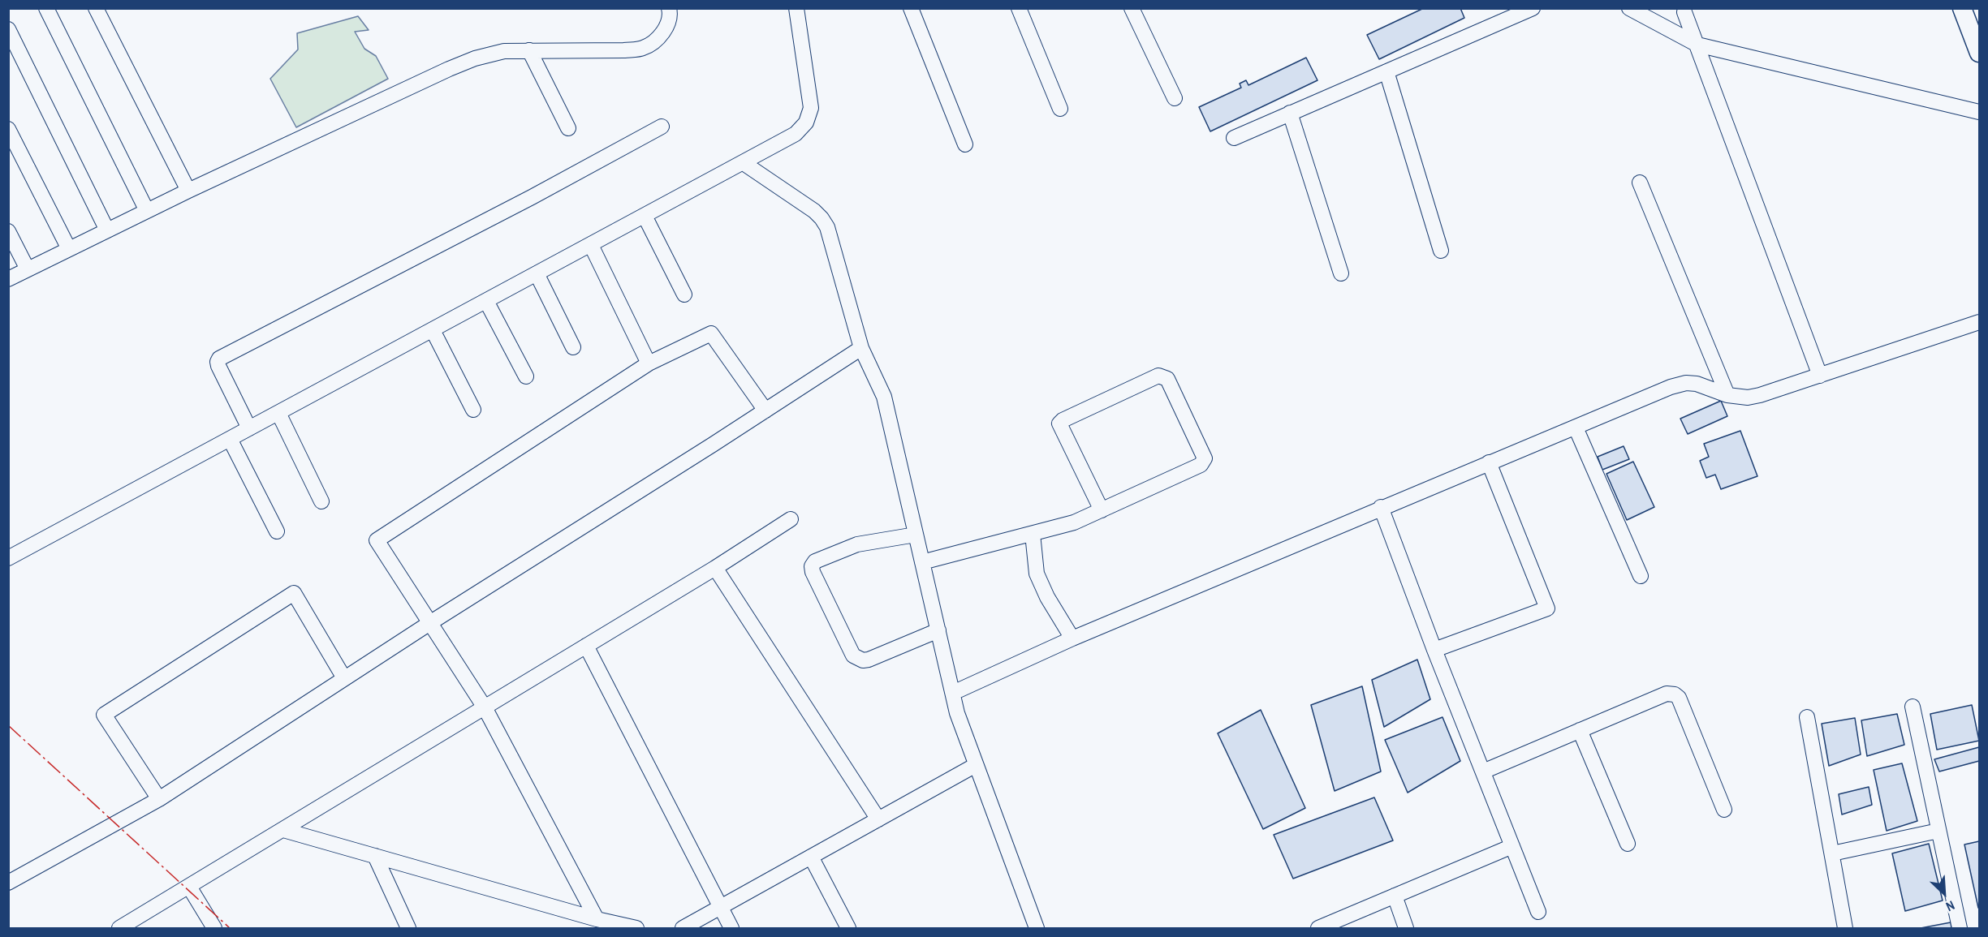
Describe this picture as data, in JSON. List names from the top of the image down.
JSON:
{
  "north": "bottom right"
}
